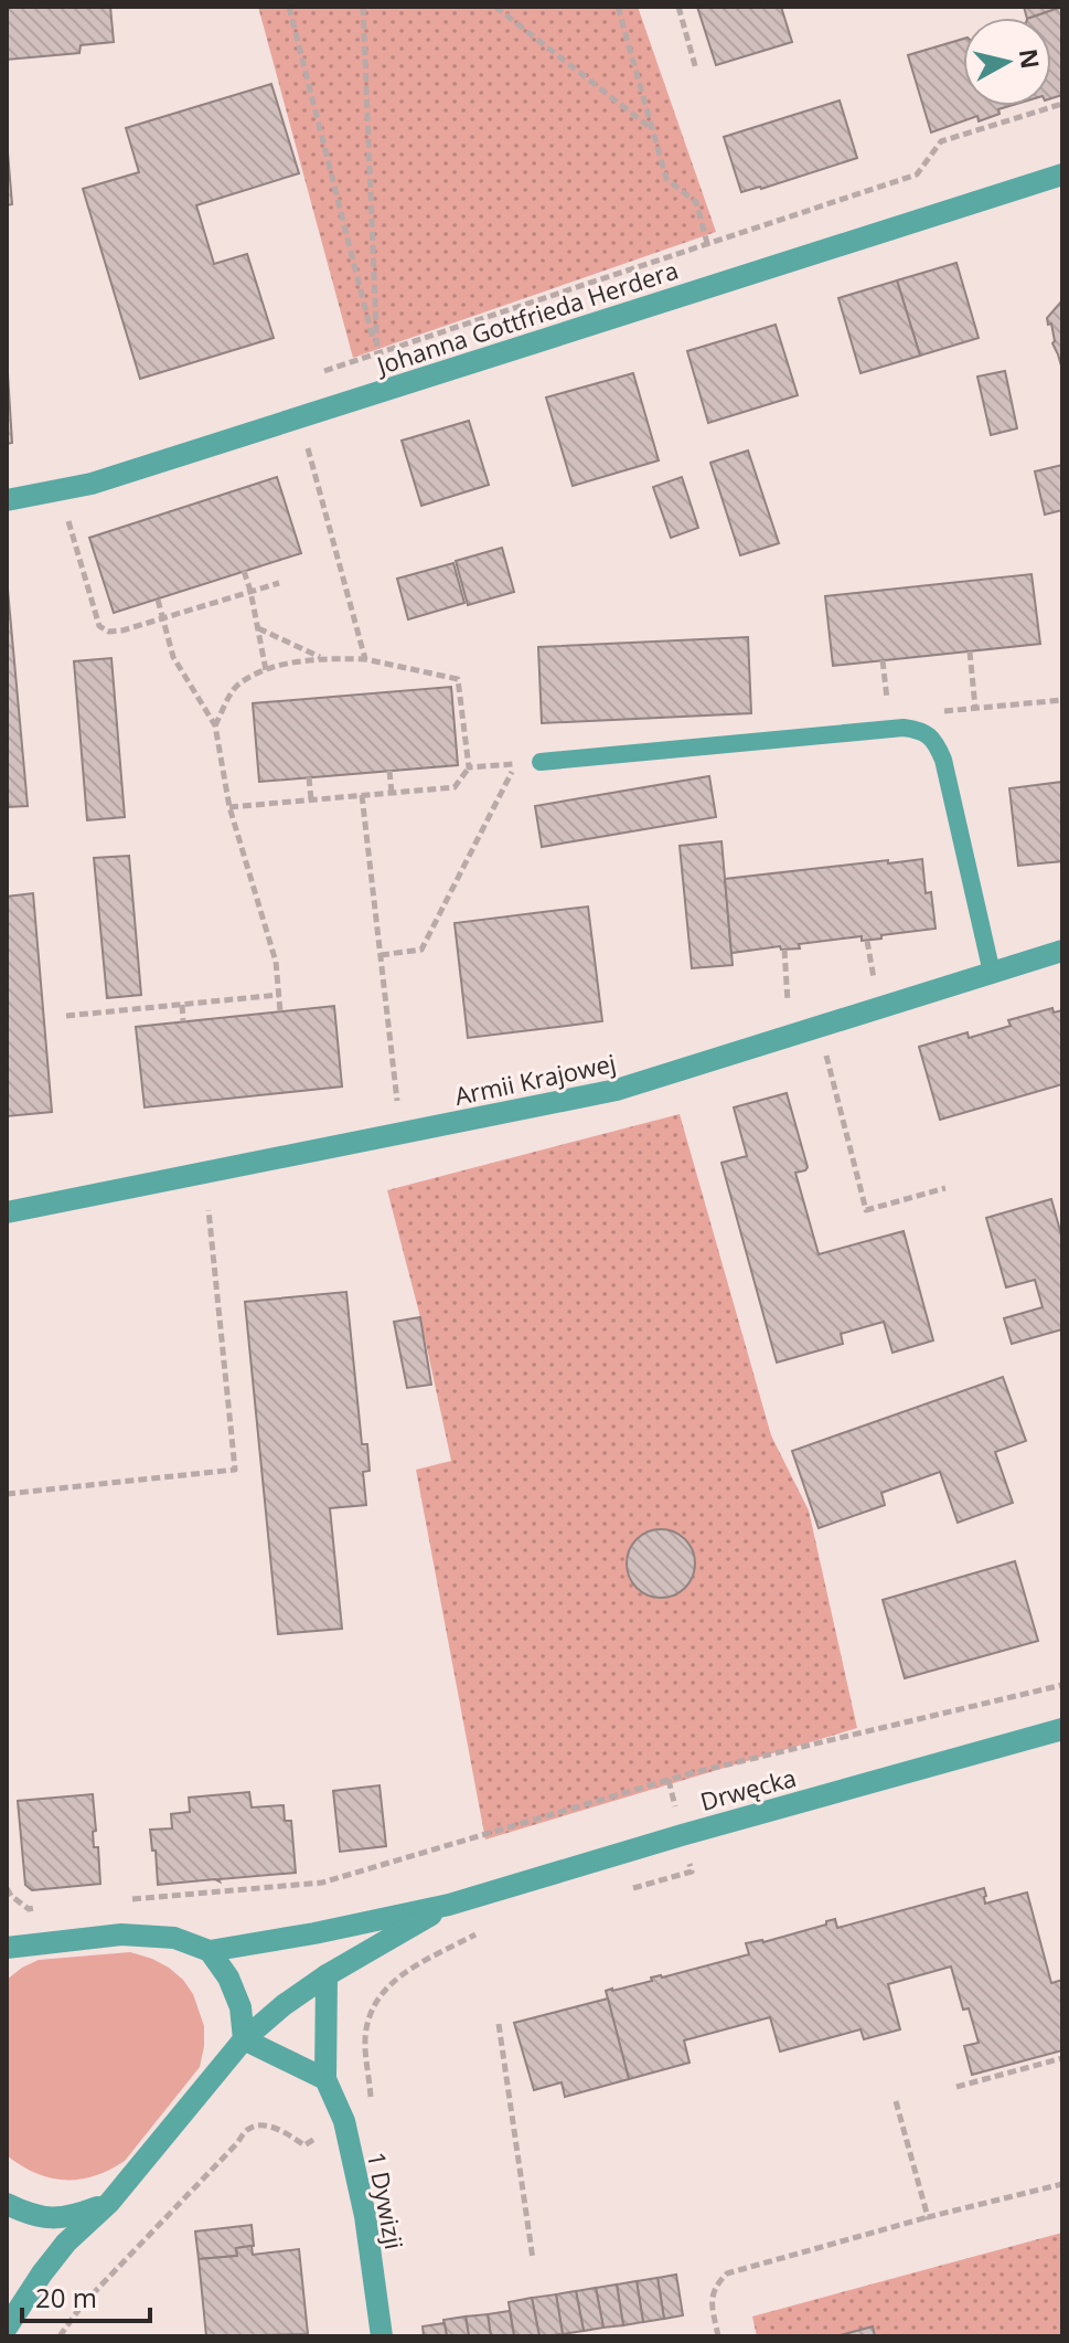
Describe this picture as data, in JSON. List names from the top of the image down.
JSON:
{
  "streets": {
    "street": [
      "Johanna Gottfrieda Herdera",
      "Armii Krajowej",
      "Drwęcka",
      "1 Dywizji"
    ]
  },
  "crossings": [
    ["Drwęcka", "1 Dywizji"]
  ],
  "scale_bar": "20 m",
  "north": "right"
}
